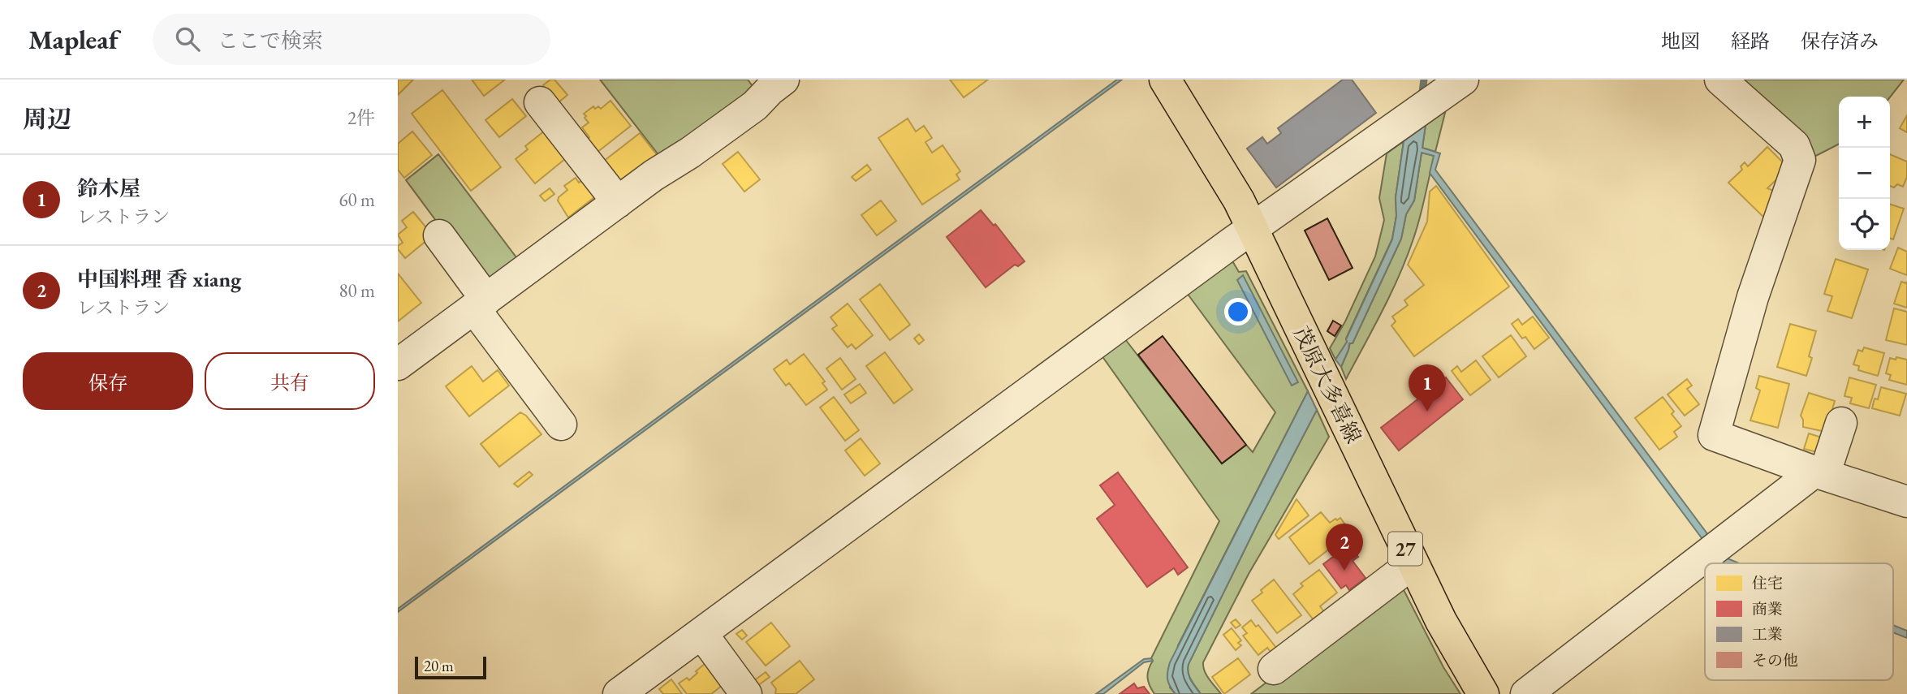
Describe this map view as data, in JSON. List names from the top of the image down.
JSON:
{
  "streets": {
    "main road": ["茂原大多喜線", "27"]
  },
  "legend": [
    "住宅",
    "商業",
    "工業",
    "その他"
  ],
  "scale_bar": "20 m",
  "page": {
    "header": "Mapleaf",
    "search": "ここで検索",
    "nav": ["地図", "経路", "保存済み"],
    "heading": ["周辺", "2件"],
    "map_buttons": ["+", "−"],
    "list": [
      {
        "mark": "1",
        "name": "鈴木屋",
        "note": "レストラン",
        "value": "60 m"
      },
      {
        "mark": "2",
        "name": "中国料理 香 xiang",
        "note": "レストラン",
        "value": "80 m"
      }
    ],
    "buttons": ["保存", "共有"],
    "pins": ["1", "2"],
    "scale": "20 m"
  }
}
